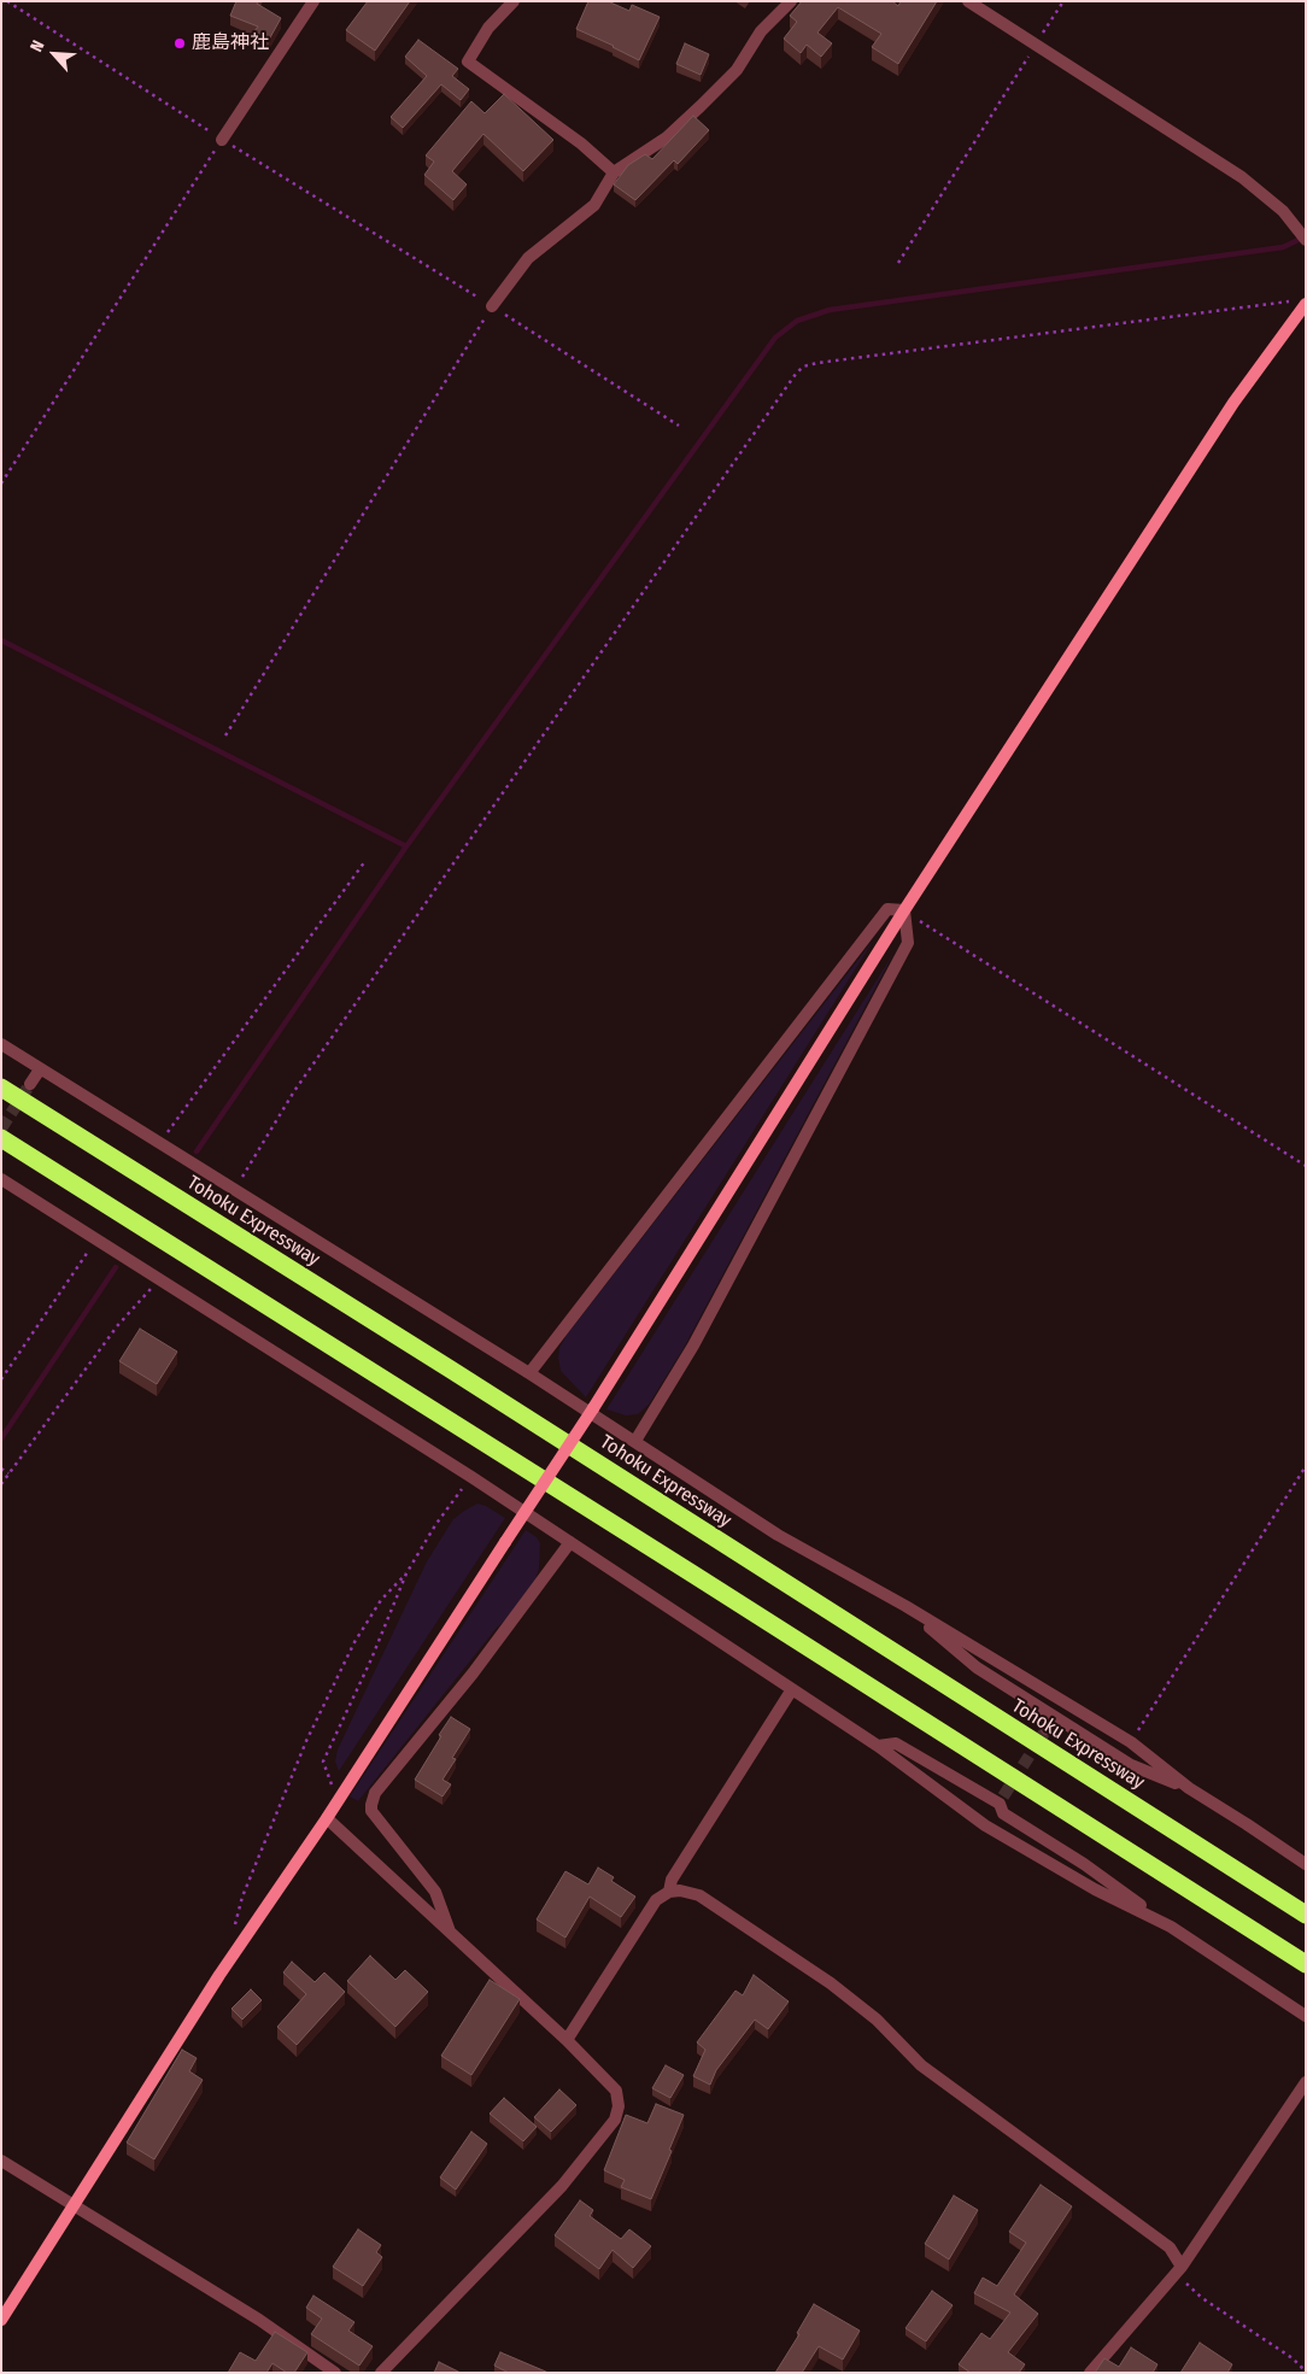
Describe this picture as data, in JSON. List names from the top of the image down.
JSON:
{
  "streets": {
    "highway": ["Tohoku Expressway"]
  },
  "places": ["鹿島神社"],
  "north": "top left"
}
